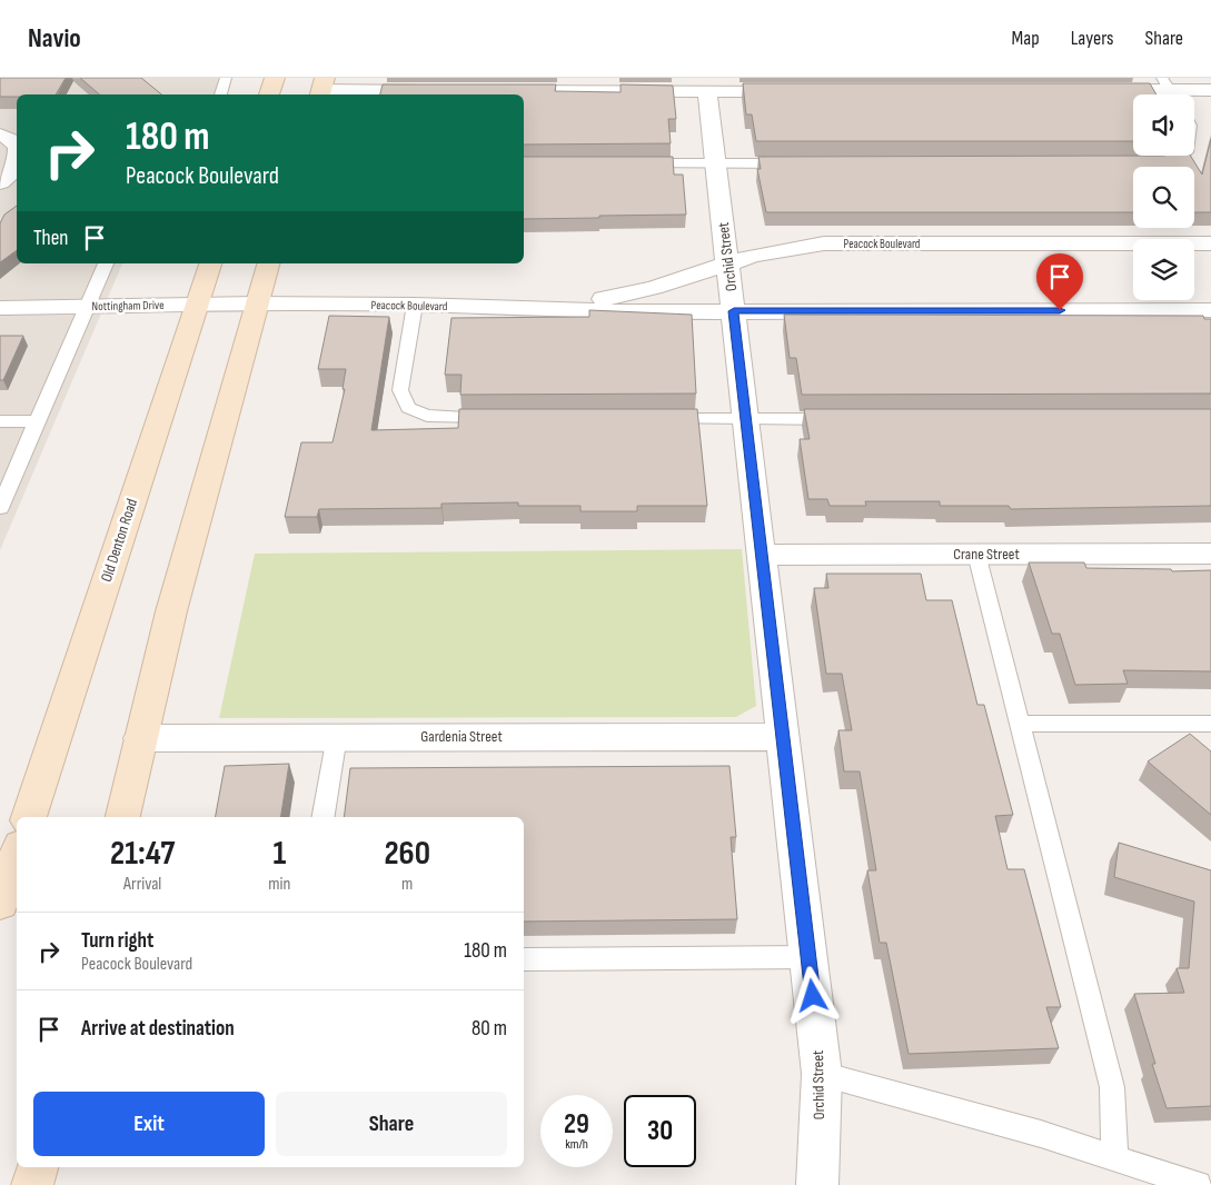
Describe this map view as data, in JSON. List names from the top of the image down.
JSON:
{
  "streets": {
    "main road": ["Old Denton Road"],
    "street": [
      "Peacock Boulevard",
      "Orchid Street",
      "Nottingham Drive",
      "Crane Street",
      "Gardenia Street"
    ]
  },
  "crossings": [
    ["Peacock Boulevard", "Orchid Street"],
    ["Peacock Boulevard", "Nottingham Drive"],
    ["Orchid Street", "Crane Street"],
    ["Orchid Street", "Gardenia Street"],
    ["Nottingham Drive", "Old Denton Road"]
  ],
  "page": {
    "header": "Navio",
    "nav": ["Map", "Layers", "Share"],
    "turn": ["180 m", "Peacock Boulevard"],
    "then": "Then",
    "eta": [
      "21:47",
      "Arrival",
      "1",
      "min",
      "260",
      "m"
    ],
    "list": [
      {
        "name": "Turn right",
        "note": "Peacock Boulevard",
        "value": "180 m"
      },
      {
        "name": "Arrive at destination",
        "value": "80 m"
      }
    ],
    "buttons": ["Exit", "Share"],
    "speed": "29 km/h",
    "limit": "30"
  }
}
